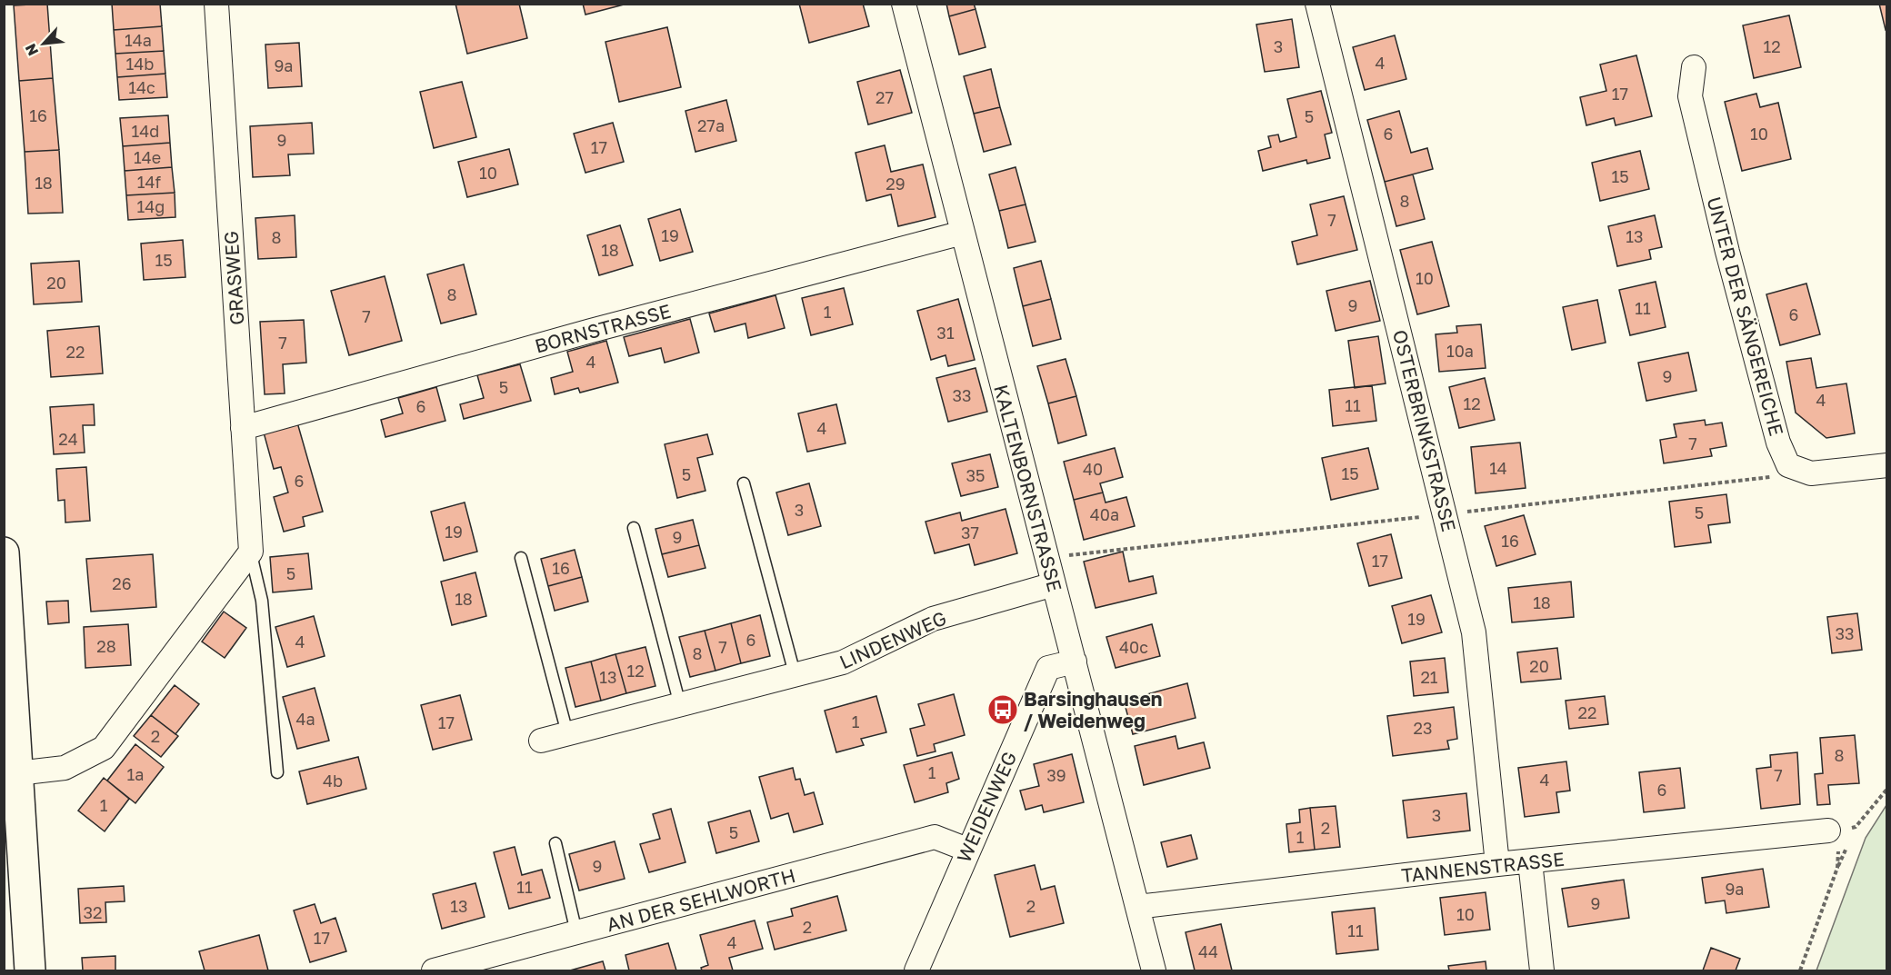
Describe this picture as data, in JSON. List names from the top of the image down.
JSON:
{
  "streets": {
    "street": [
      "GRASWEG",
      "UNTER DER SÄNGEREICHE",
      "BORNSTRASSE",
      "OSTERBRINKSTRASSE",
      "KALTENBORNSTRASSE",
      "LINDENWEG",
      "WEIDENWEG",
      "TANNENSTRASSE",
      "AN DER SEHLWORTH"
    ]
  },
  "crossings": [
    ["GRASWEG", "BORNSTRASSE"],
    ["BORNSTRASSE", "KALTENBORNSTRASSE"],
    ["OSTERBRINKSTRASSE", "TANNENSTRASSE"],
    ["KALTENBORNSTRASSE", "LINDENWEG"],
    ["KALTENBORNSTRASSE", "WEIDENWEG"],
    ["KALTENBORNSTRASSE", "TANNENSTRASSE"],
    ["WEIDENWEG", "AN DER SEHLWORTH"]
  ],
  "places": {
    "bus stop": ["Barsinghausen / Weidenweg"]
  },
  "house_numbers": [
    "14a",
    "3",
    "12",
    "4",
    "14b",
    "9a",
    "14c",
    "17",
    "27",
    "16",
    "5",
    "27a",
    "14d",
    "6",
    "10",
    "9",
    "17",
    "14e",
    "10",
    "15",
    "14f",
    "18",
    "29",
    "8",
    "14g",
    "7",
    "19",
    "13",
    "8",
    "18",
    "15",
    "10",
    "20",
    "8",
    "9",
    "11",
    "1",
    "6",
    "7",
    "31",
    "7",
    "10a",
    "22",
    "4",
    "9",
    "5",
    "33",
    "4",
    "12",
    "11",
    "6",
    "4",
    "24",
    "7",
    "14",
    "40",
    "15",
    "5",
    "35",
    "6",
    "3",
    "5",
    "40a",
    "19",
    "37",
    "9",
    "16",
    "17",
    "16",
    "5",
    "26",
    "18",
    "18",
    "19",
    "33",
    "6",
    "4",
    "28",
    "7",
    "40c",
    "8",
    "20",
    "12",
    "13",
    "21",
    "22",
    "4a",
    "1",
    "17",
    "23",
    "2",
    "8",
    "1",
    "1a",
    "39",
    "7",
    "4",
    "4b",
    "6",
    "1",
    "3",
    "2",
    "5",
    "1",
    "9",
    "11",
    "9a",
    "9",
    "13",
    "2",
    "32",
    "10",
    "2",
    "11",
    "17",
    "4",
    "44"
  ],
  "north": "bottom left"
}
